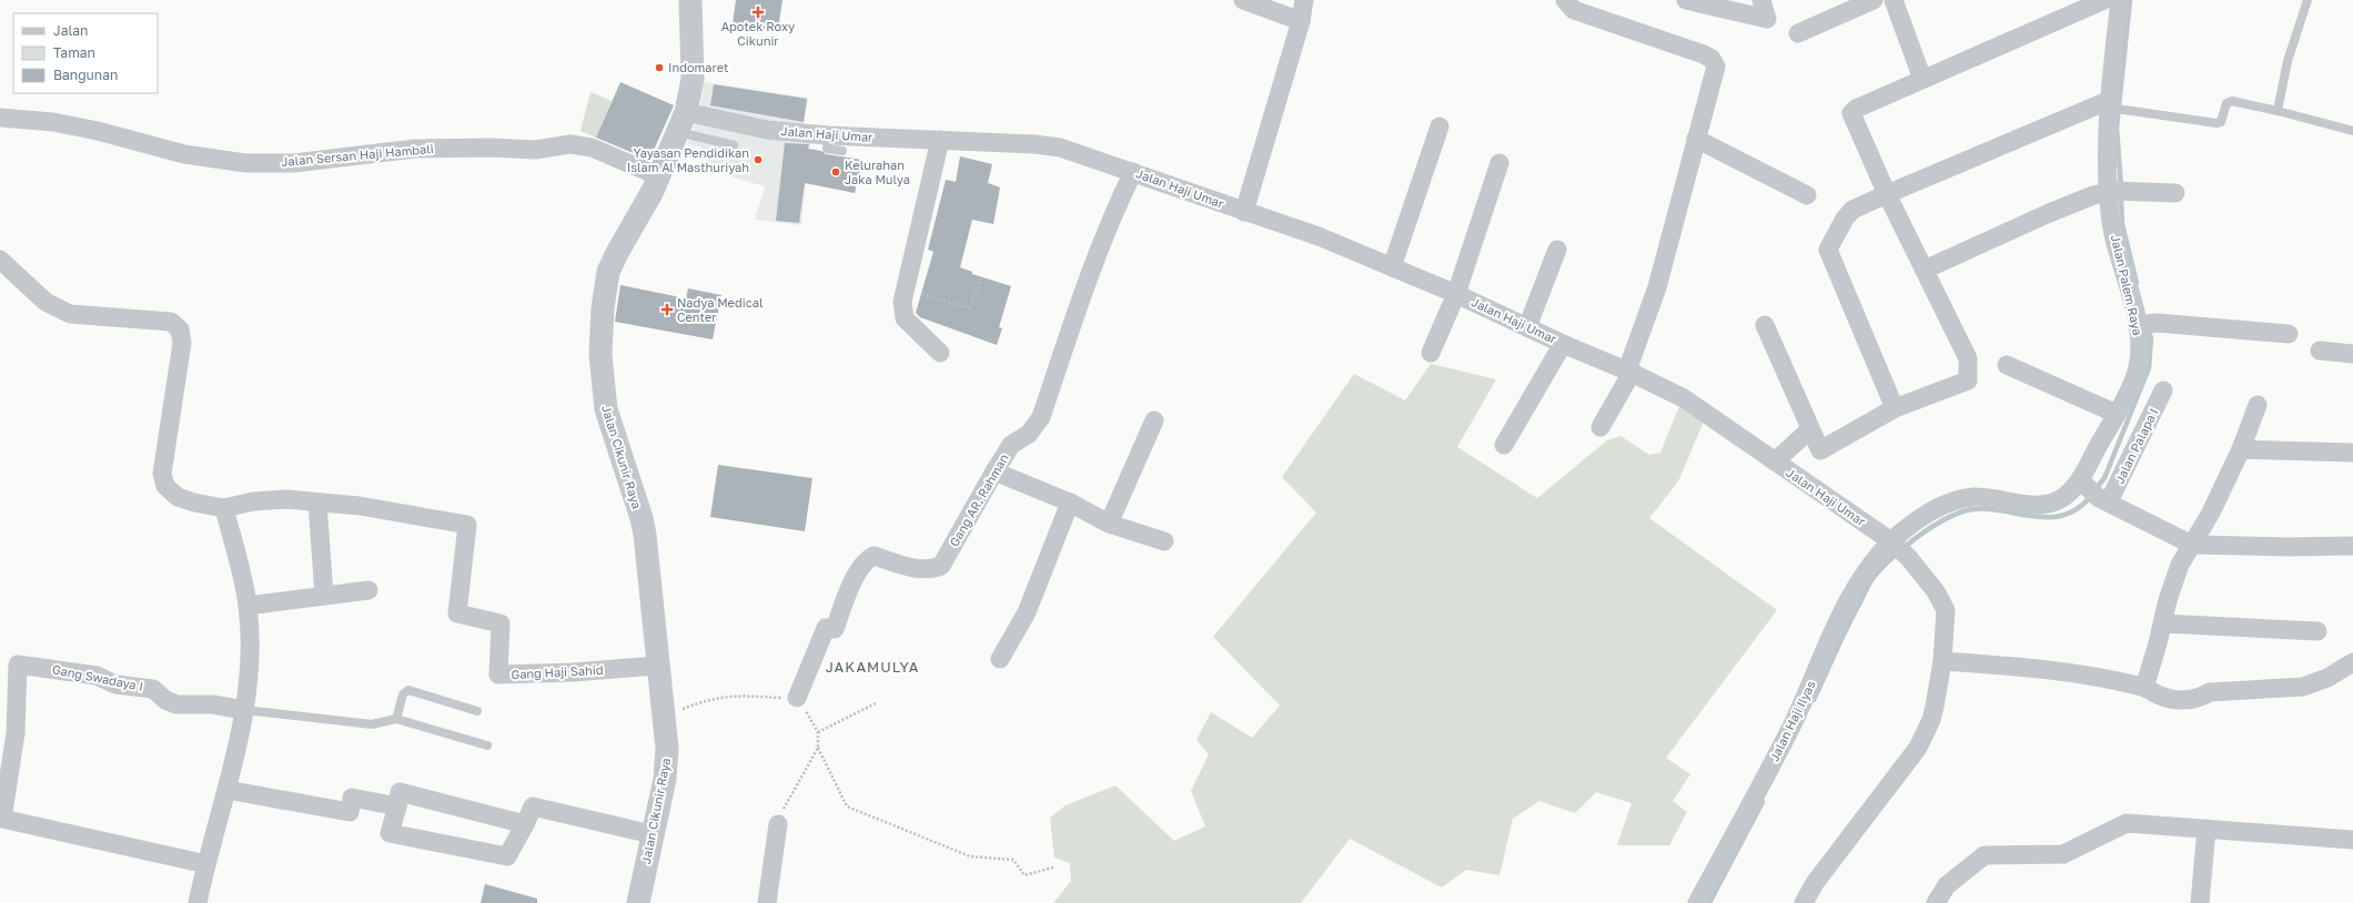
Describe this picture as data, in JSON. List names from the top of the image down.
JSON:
{
  "streets": {
    "street": [
      "Jalan Haji Umar",
      "Jalan Sersan Haji Hambali",
      "Jalan Palem Raya",
      "Jalan Palapa I",
      "Jalan Cikunir Raya",
      "Gang AR. Rahman",
      "Gang Haji Sahid",
      "Gang Swadaya I",
      "Jalan Haji Ilyas"
    ]
  },
  "crossings": [
    ["Jalan Haji Umar", "Jalan Palem Raya"],
    ["Jalan Haji Umar", "Jalan Cikunir Raya"],
    ["Jalan Haji Umar", "Gang AR. Rahman"],
    ["Jalan Haji Umar", "Jalan Haji Ilyas"],
    ["Jalan Sersan Haji Hambali", "Jalan Cikunir Raya"],
    ["Jalan Palem Raya", "Jalan Palapa I"],
    ["Jalan Palem Raya", "Jalan Haji Ilyas"],
    ["Jalan Cikunir Raya", "Gang Haji Sahid"]
  ],
  "districts": ["JAKAMULYA"],
  "places": {
    "health": ["Apotek Roxy Cikunir", "Nadya Medical Center"],
    "other": ["Indomaret", "Yayasan Pendidikan Islam Al Masthuriyah", "Kelurahan Jaka Mulya"]
  },
  "legend": ["Jalan", "Taman", "Bangunan"]
}
